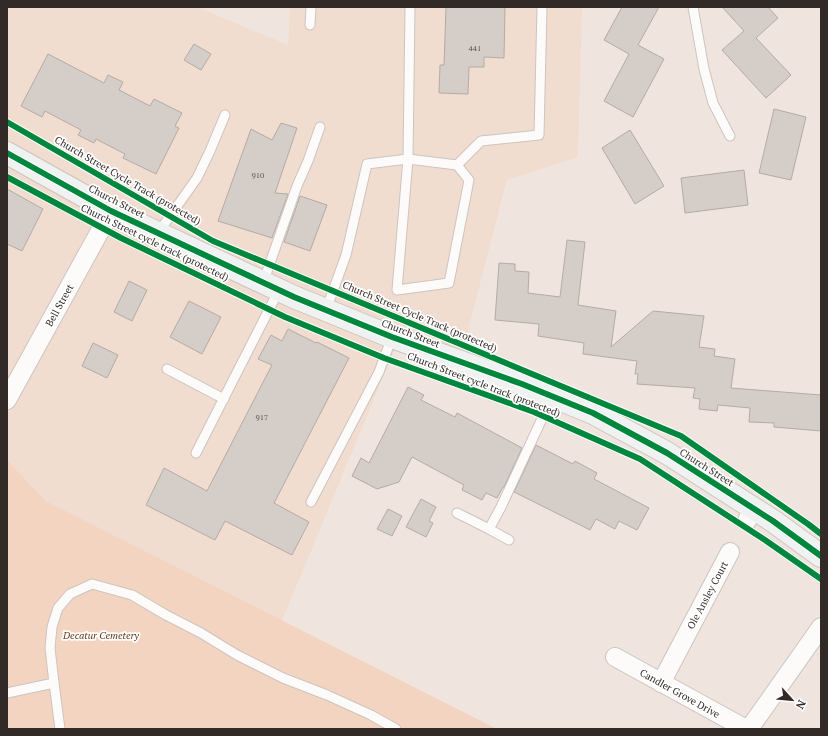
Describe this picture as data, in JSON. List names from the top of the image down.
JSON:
{
  "streets": {
    "main road": ["Church Street"],
    "street": ["Bell Street", "Ole Ansley Court", "Candler Grove Drive"],
    "cycle path": ["Church Street Cycle Track (protected)", "Church Street cycle track (protected)"]
  },
  "crossings": [
    ["Church Street", "Bell Street"],
    ["Ole Ansley Court", "Candler Grove Drive"]
  ],
  "parks": ["Decatur Cemetery"],
  "house_numbers": ["441", "910", "917"],
  "north": "bottom right"
}
